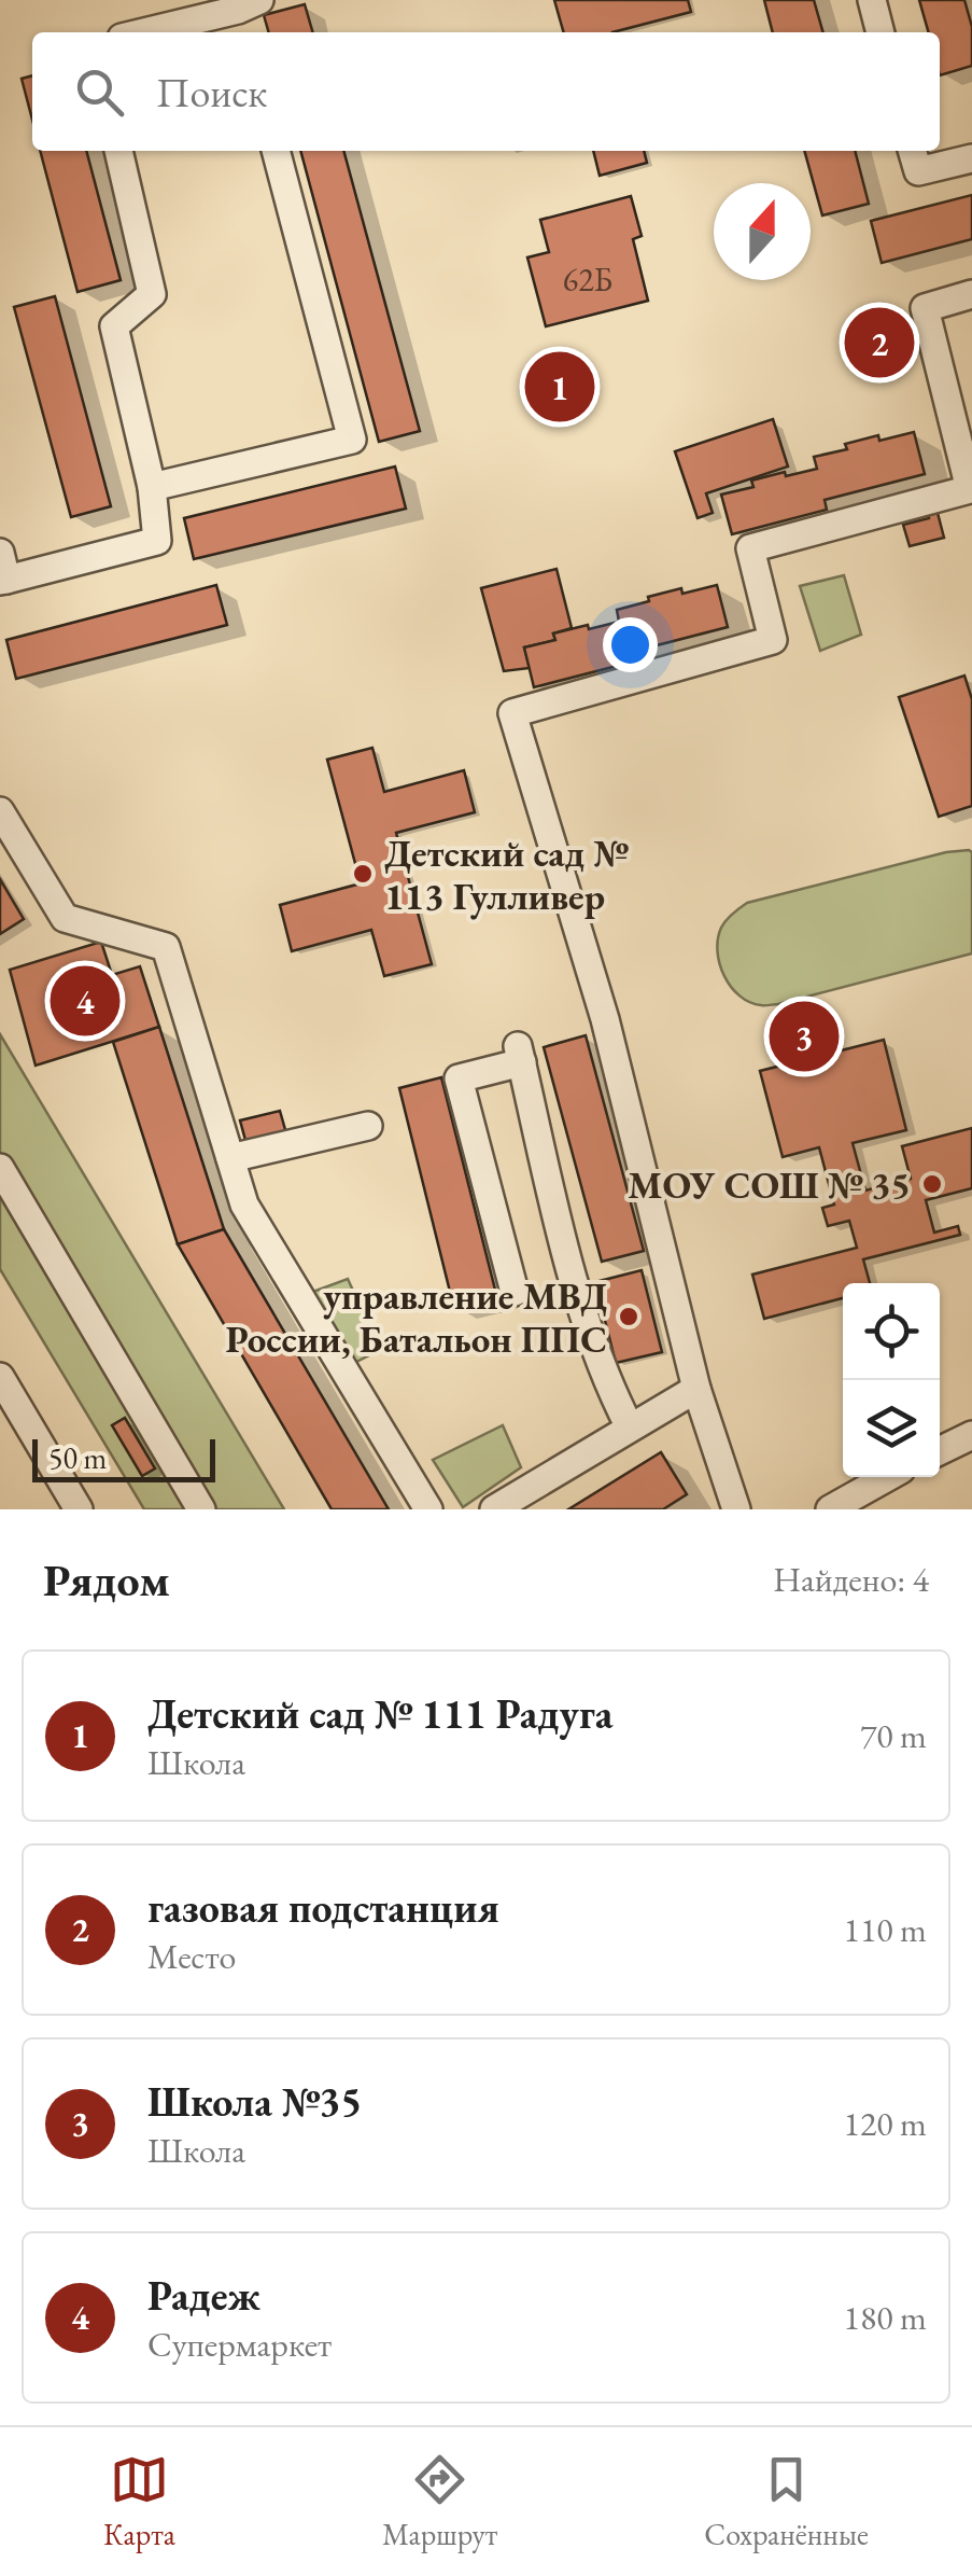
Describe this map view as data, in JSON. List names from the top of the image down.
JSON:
{
  "places": ["Детский сад № 113 Гулливер", "МОУ СОШ № 35", "управление МВД России, Батальон ППС"],
  "house_numbers": ["62Б"],
  "scale_bar": "50 m",
  "north": "top",
  "page": {
    "search": "Поиск",
    "pins": [
      "2",
      "1",
      "4",
      "3"
    ],
    "scale": "50 m",
    "heading": ["Рядом", "Найдено: 4"],
    "list": [
      {
        "mark": "1",
        "name": "Детский сад № 111 Радуга",
        "note": "Школа",
        "value": "70 m"
      },
      {
        "mark": "2",
        "name": "газовая подстанция",
        "note": "Место",
        "value": "110 m"
      },
      {
        "mark": "3",
        "name": "Школа №35",
        "note": "Школа",
        "value": "120 m"
      },
      {
        "mark": "4",
        "name": "Радеж",
        "note": "Супермаркет",
        "value": "180 m"
      }
    ],
    "nav": ["Карта", "Маршрут", "Сохранённые"]
  }
}
